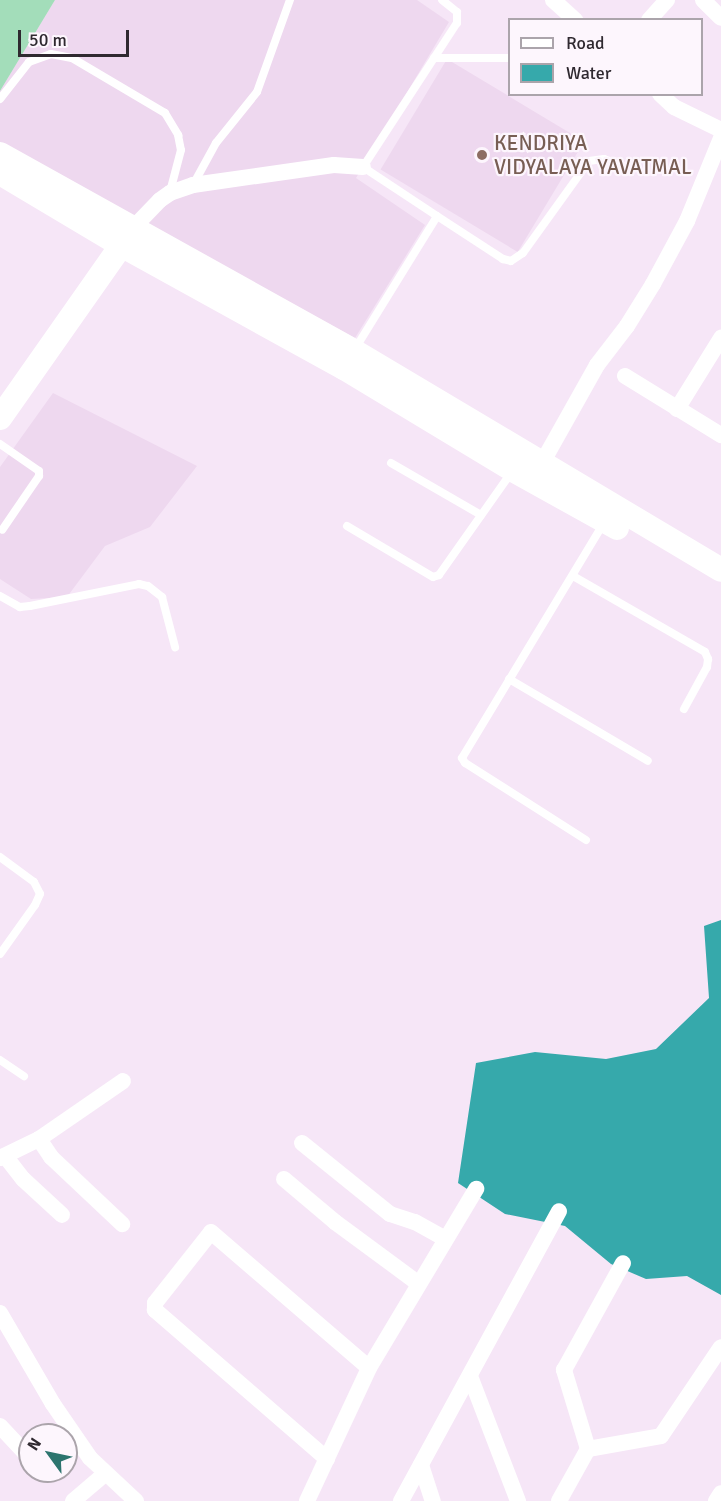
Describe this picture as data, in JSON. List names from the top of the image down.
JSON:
{
  "places": ["KENDRIYA VIDYALAYA YAVATMAL"],
  "legend": ["Road", "Water"],
  "scale_bar": "50 m",
  "north": "top left"
}
